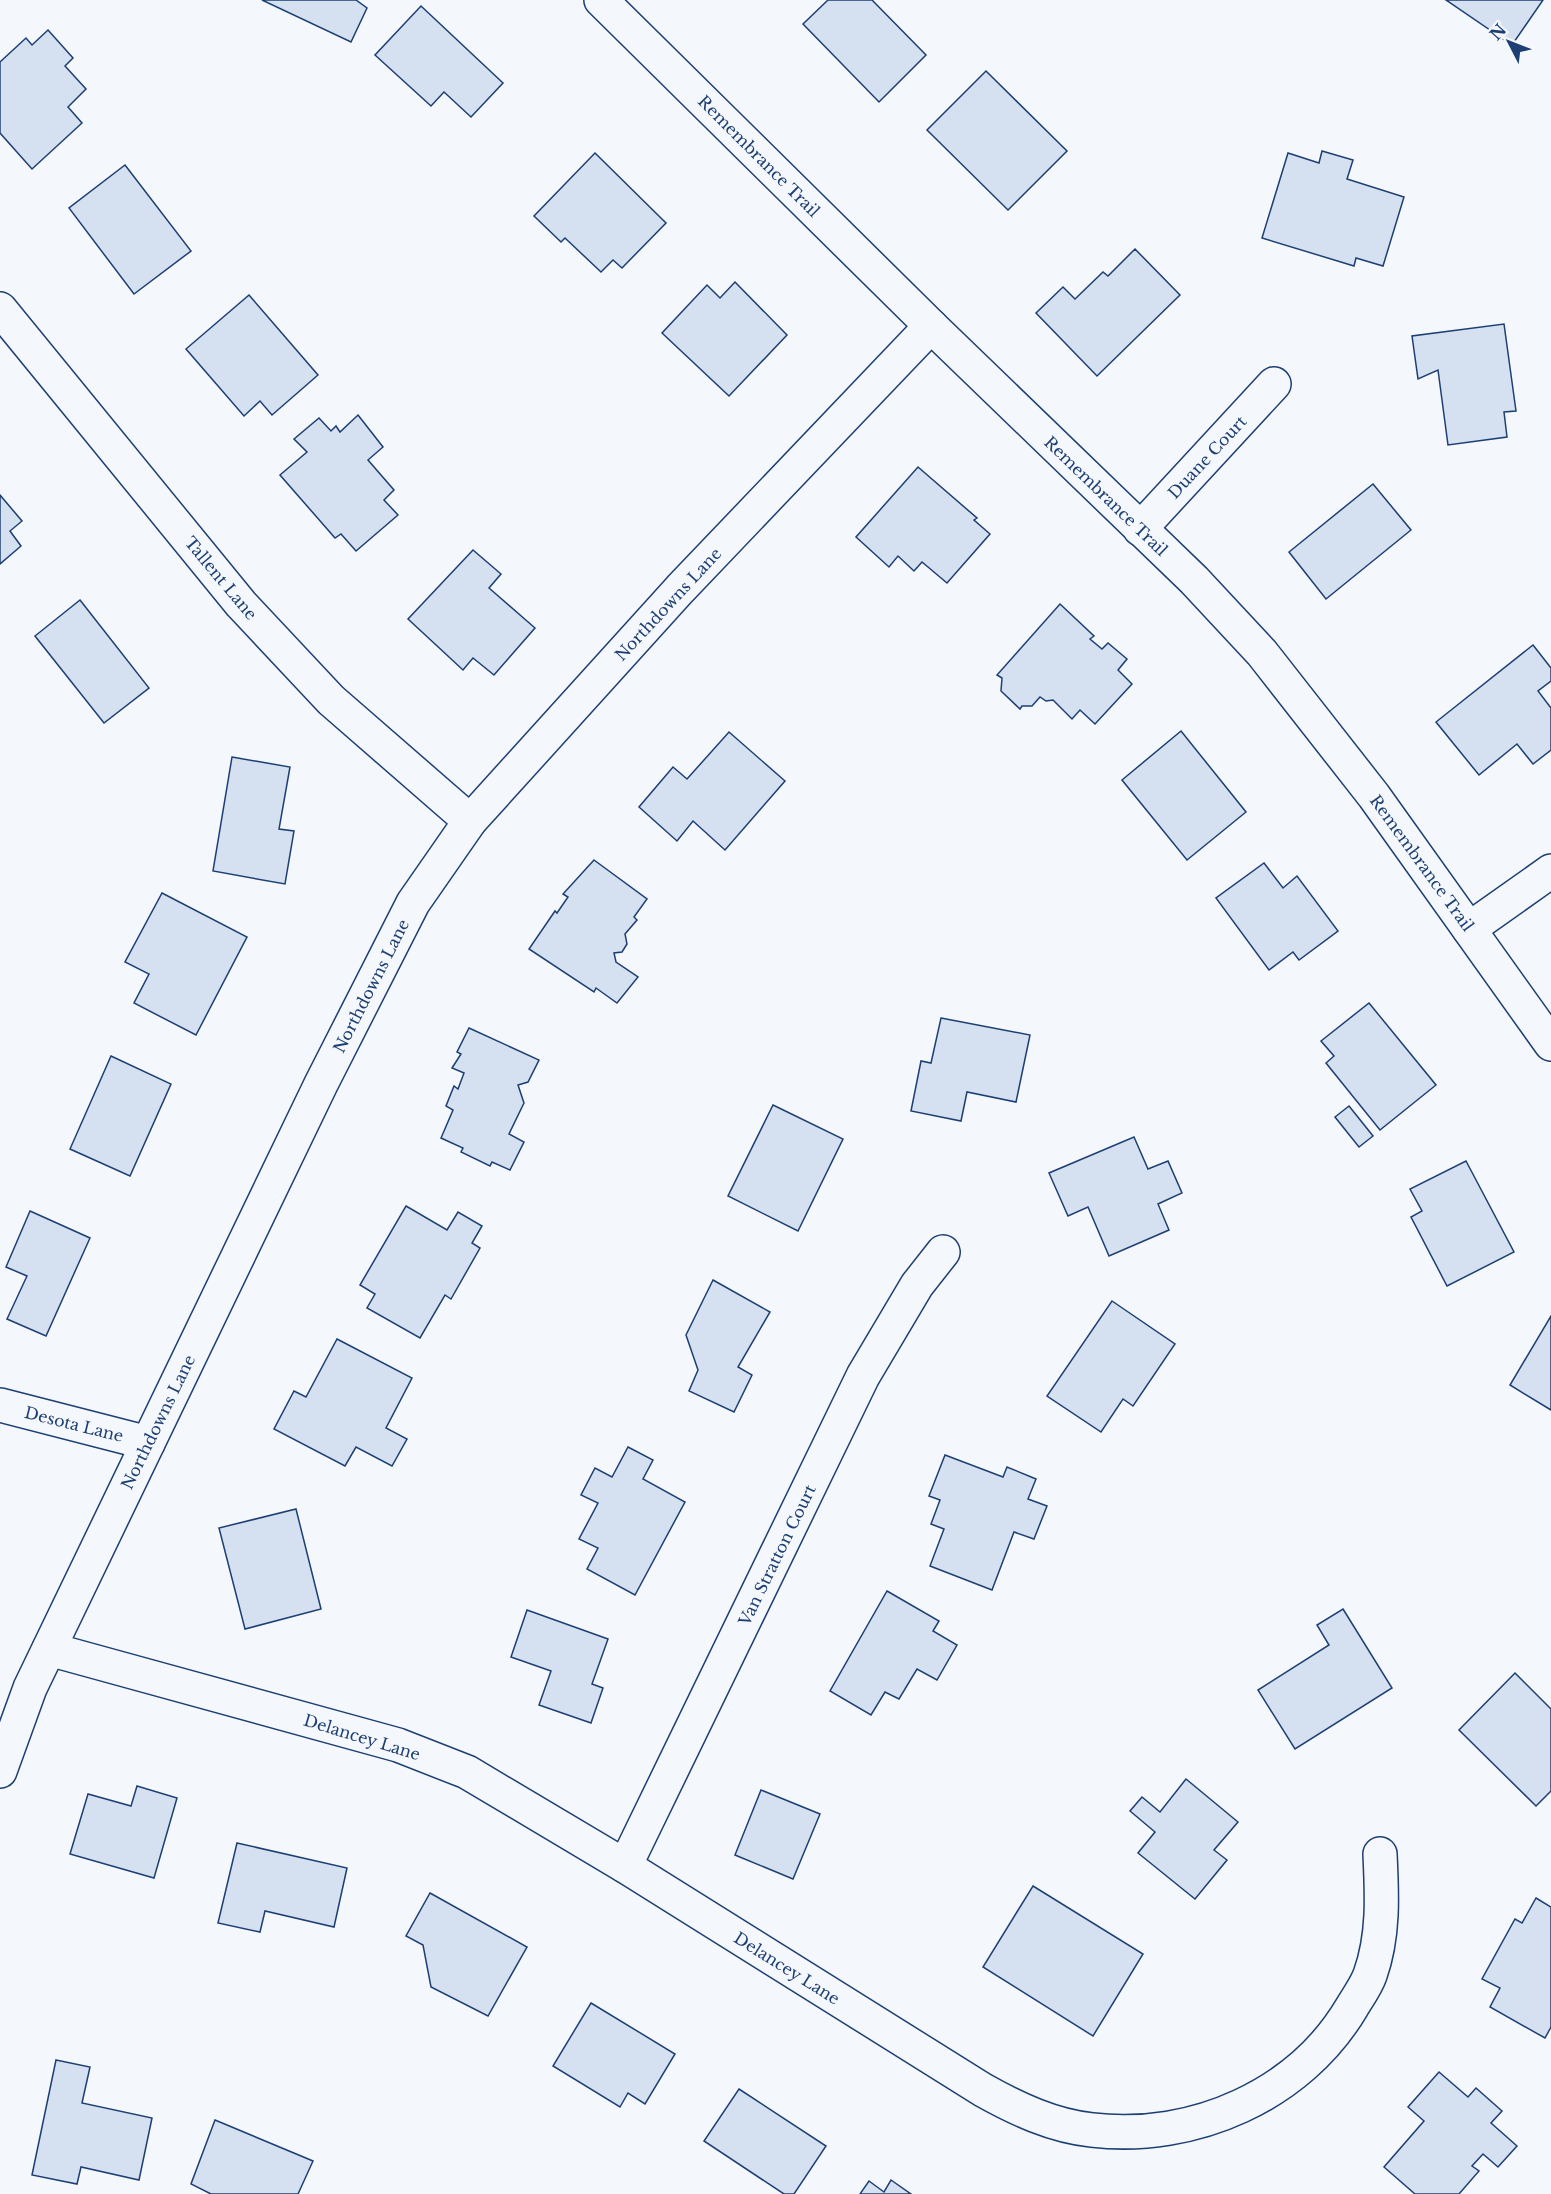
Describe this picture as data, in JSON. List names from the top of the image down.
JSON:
{
  "streets": {
    "street": [
      "Remembrance Trail",
      "Duane Court",
      "Tallent Lane",
      "Northdowns Lane",
      "Desota Lane",
      "Van Stratton Court",
      "Delancey Lane"
    ]
  },
  "crossings": [
    ["Remembrance Trail", "Duane Court"],
    ["Remembrance Trail", "Northdowns Lane"],
    ["Tallent Lane", "Northdowns Lane"],
    ["Northdowns Lane", "Desota Lane"],
    ["Northdowns Lane", "Delancey Lane"],
    ["Van Stratton Court", "Delancey Lane"]
  ],
  "north": "top left"
}
